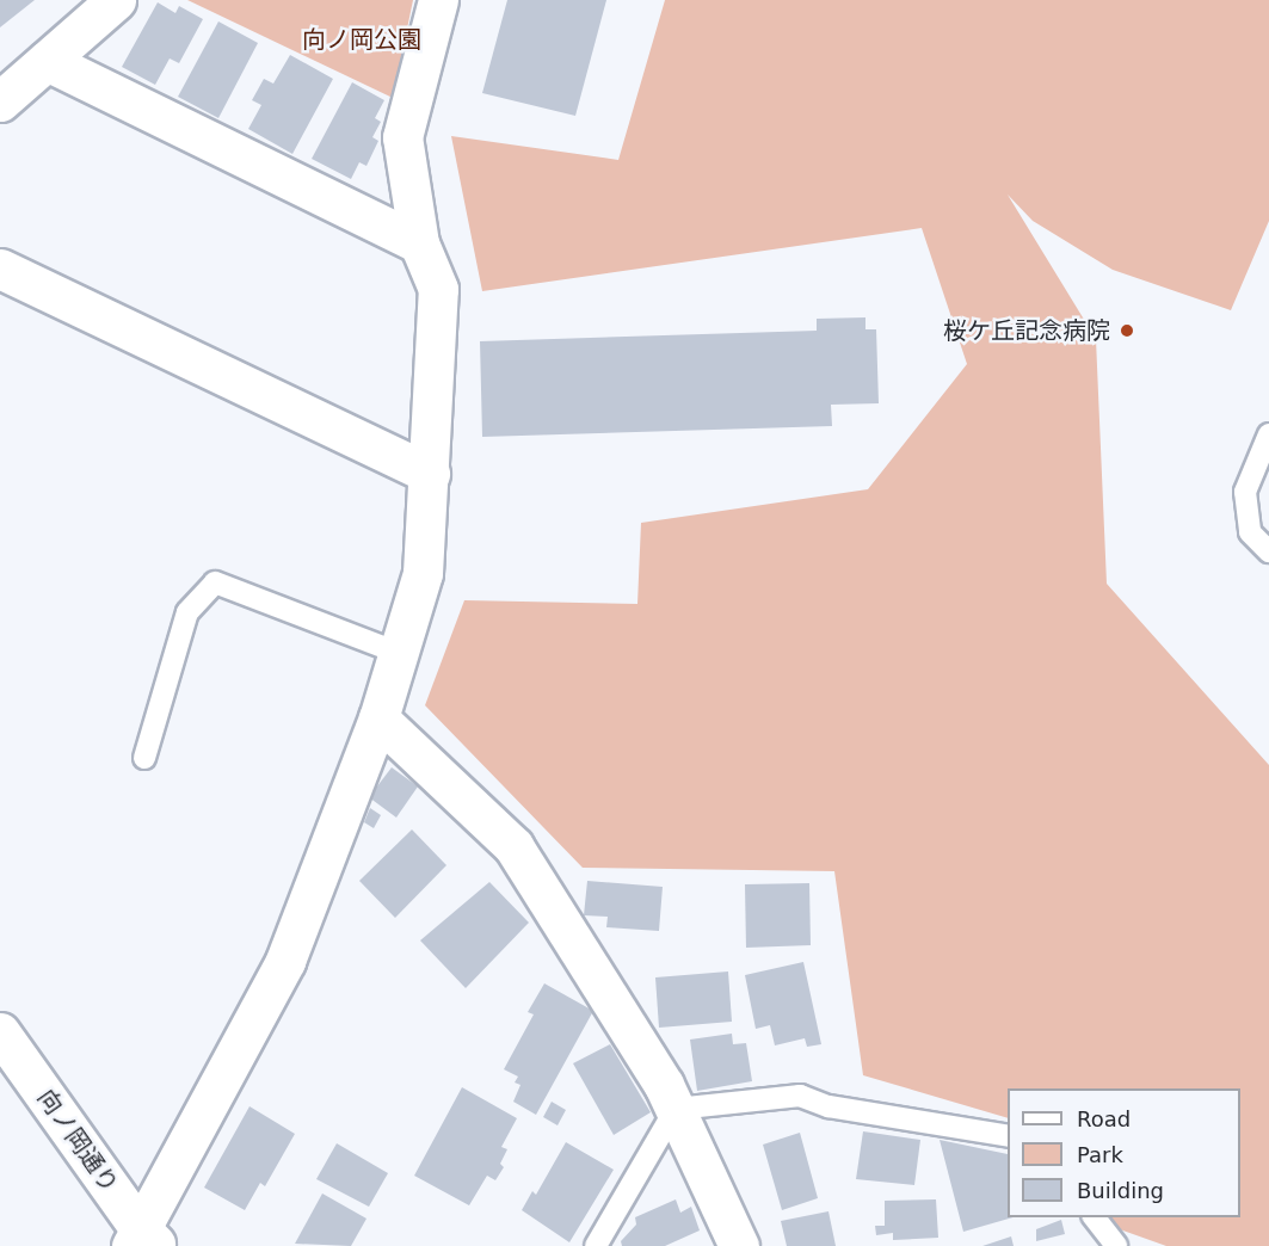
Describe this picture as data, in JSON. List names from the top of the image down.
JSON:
{
  "streets": {
    "street": ["向ノ岡通り"]
  },
  "parks": ["向ノ岡公園"],
  "places": ["桜ケ丘記念病院"],
  "legend": ["Road", "Park", "Building"]
}
